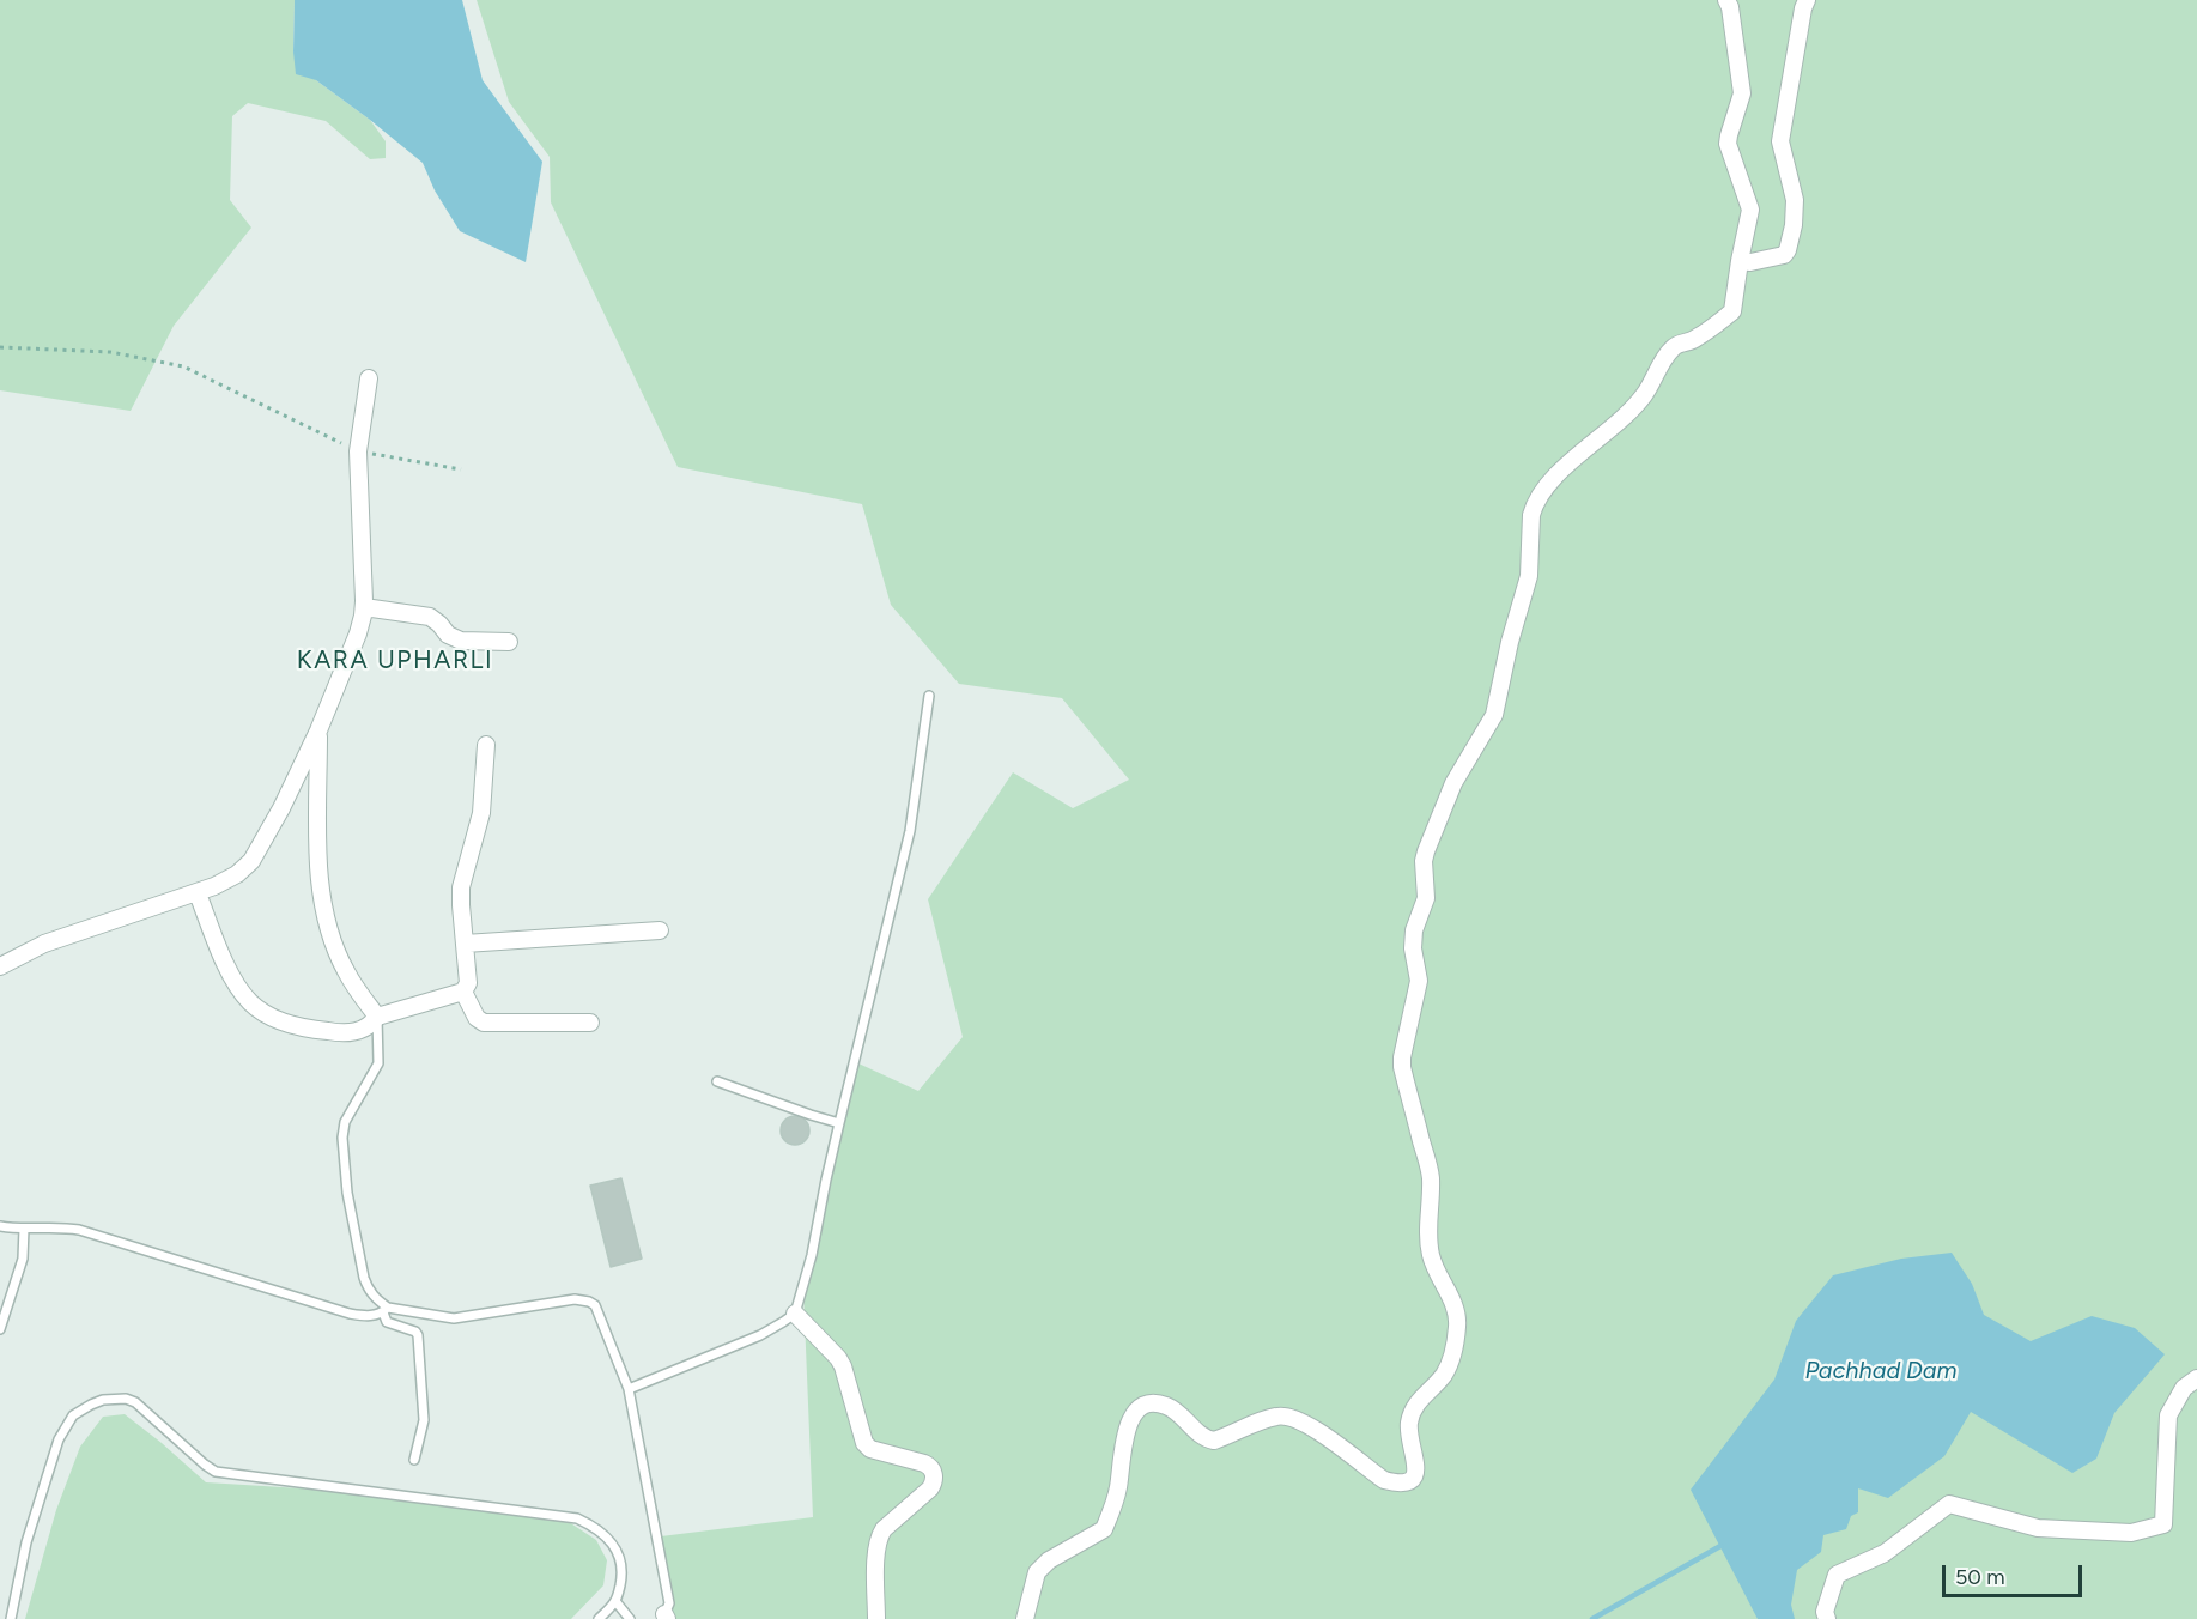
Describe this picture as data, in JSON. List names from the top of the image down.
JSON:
{
  "districts": ["KARA UPHARLI"],
  "water": ["Pachhad Dam"],
  "scale_bar": "50 m"
}
